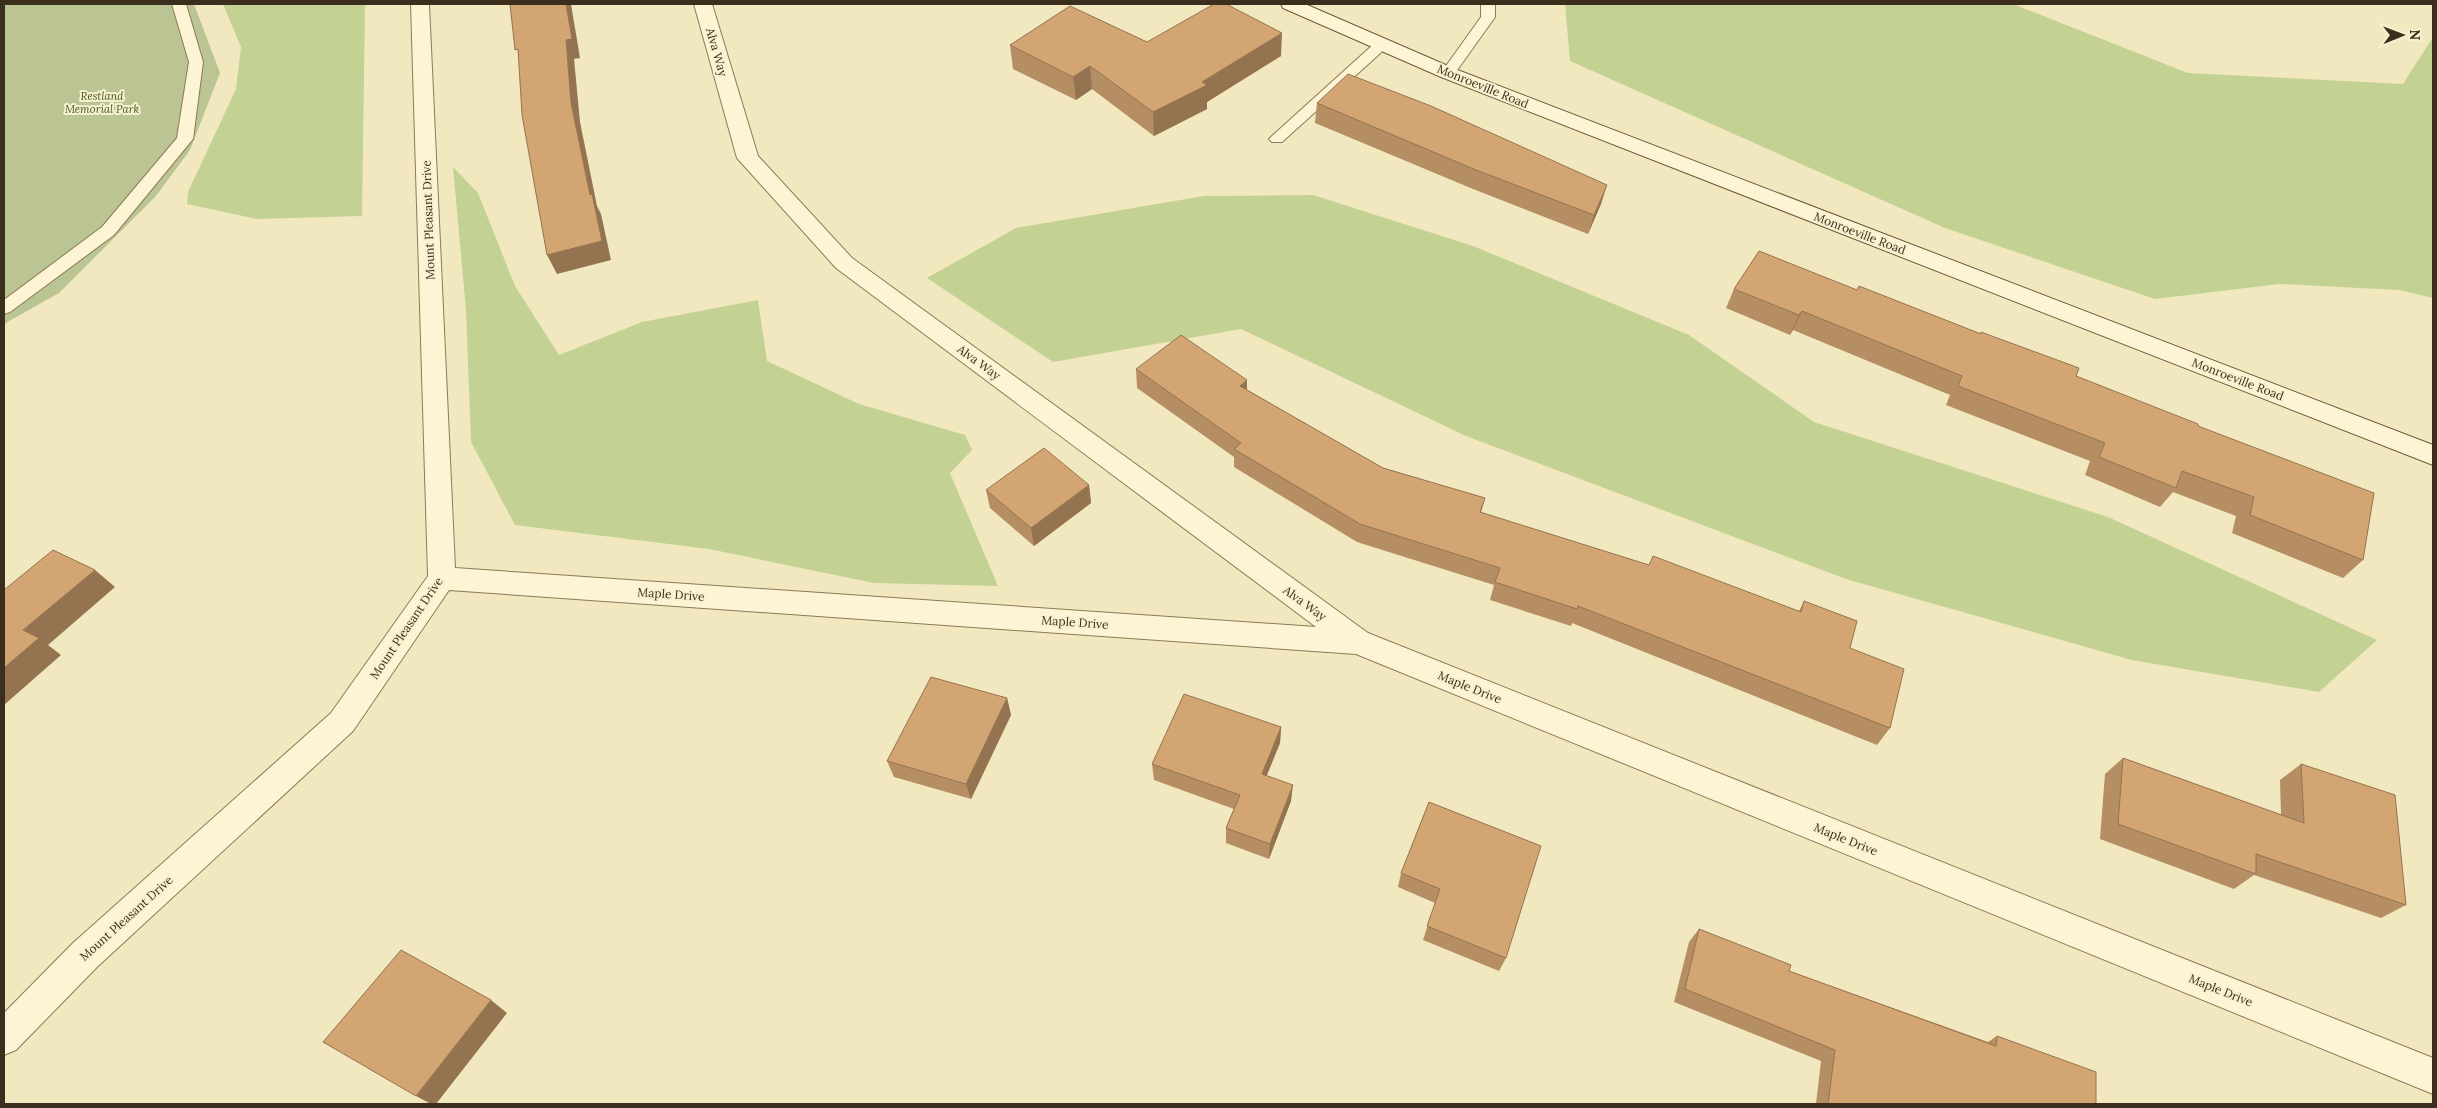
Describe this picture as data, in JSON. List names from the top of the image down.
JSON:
{
  "streets": {
    "street": [
      "Alva Way",
      "Monroeville Road",
      "Mount Pleasant Drive",
      "Maple Drive"
    ]
  },
  "crossings": [
    ["Alva Way", "Maple Drive"],
    ["Mount Pleasant Drive", "Maple Drive"]
  ],
  "parks": ["Restland Memorial Park"],
  "north": "right"
}
